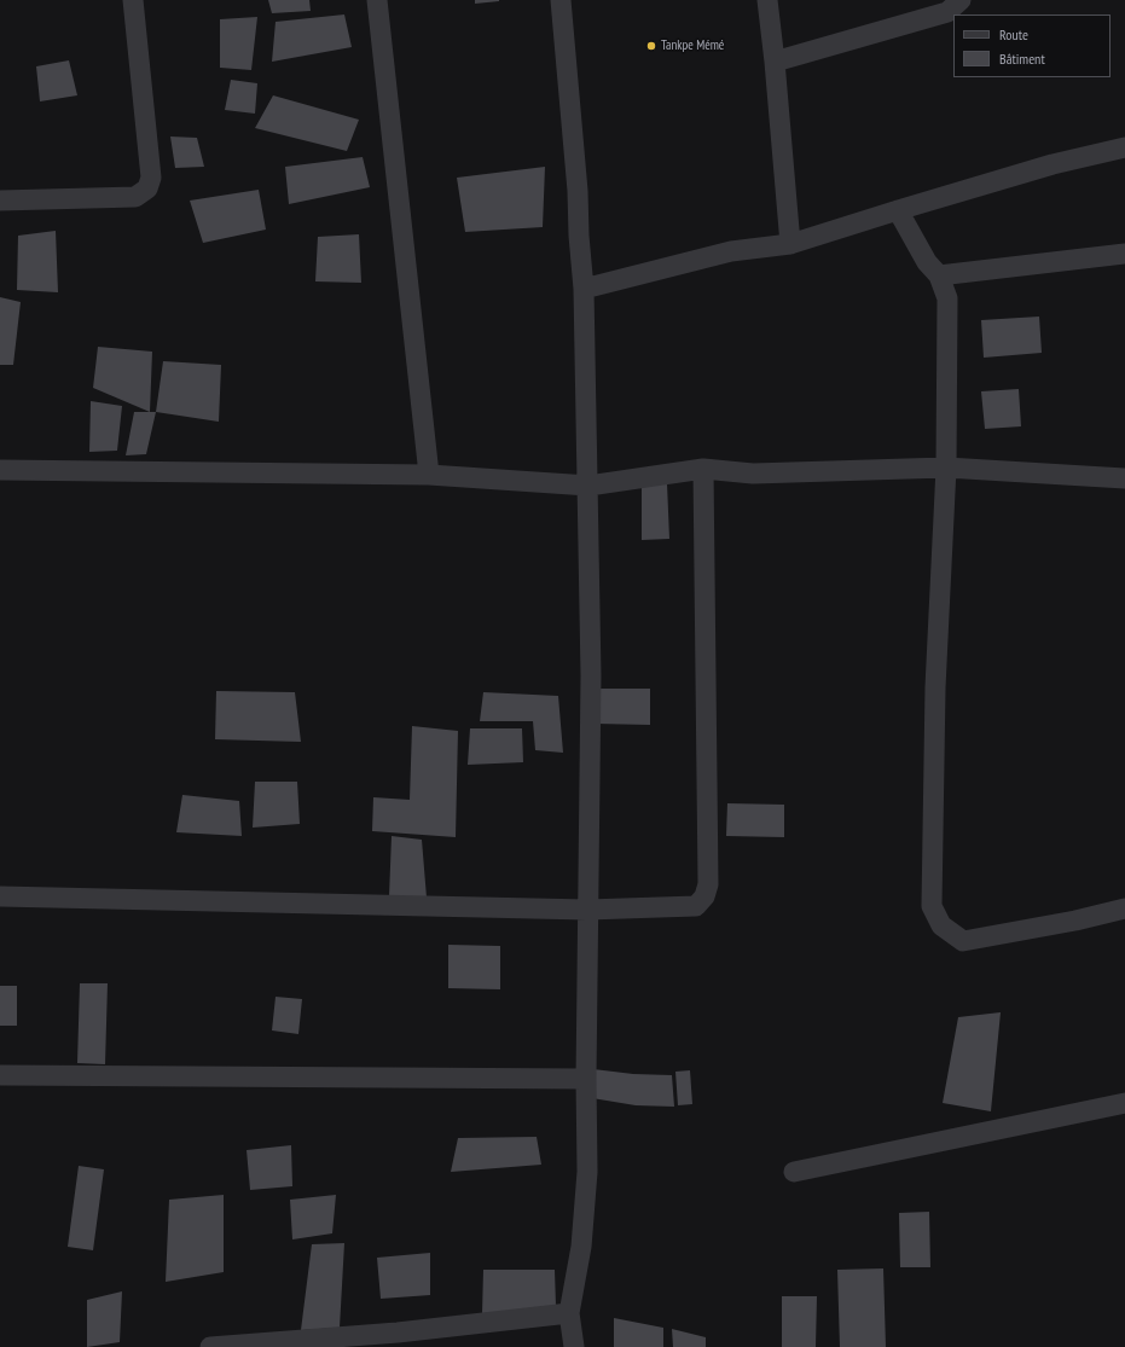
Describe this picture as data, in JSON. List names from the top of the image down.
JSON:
{
  "places": ["Tankpe Mémé"],
  "legend": ["Route", "Bâtiment"]
}
